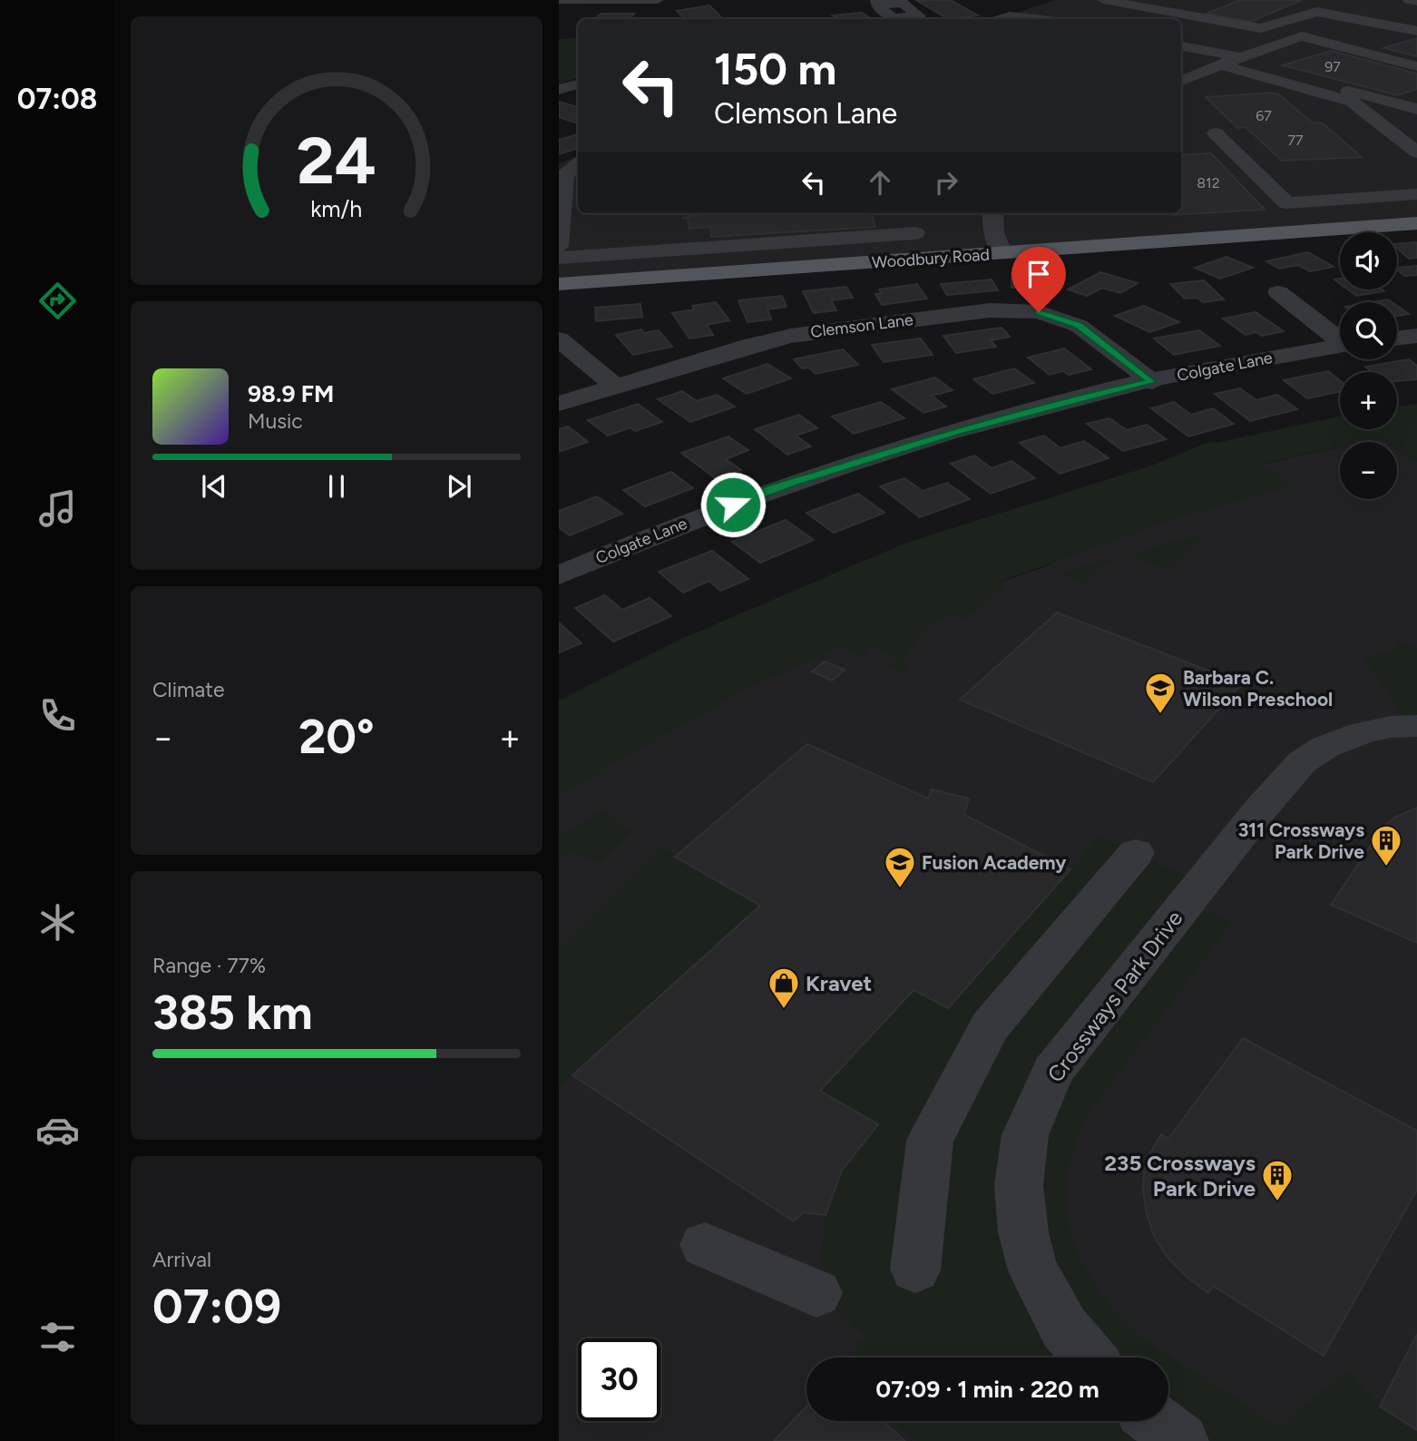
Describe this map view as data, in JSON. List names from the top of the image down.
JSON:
{
  "streets": {
    "main road": ["Woodbury Road"],
    "street": ["Clemson Lane", "Colgate Lane", "Crossways Park Drive"]
  },
  "crossings": [
    ["Clemson Lane", "Colgate Lane"]
  ],
  "places": {
    "school or university": ["Barbara C. Wilson Preschool", "Fusion Academy"],
    "building": ["311 Crossways Park Drive", "235 Crossways Park Drive"],
    "shop": ["Kravet"]
  },
  "house_numbers": [
    "97",
    "67",
    "77",
    "812"
  ],
  "page": {
    "tabs": "07:08",
    "turn": ["150 m", "Clemson Lane"],
    "map_buttons": ["+", "−"],
    "song": ["98.9 FM", "Music"],
    "tile": [
      "Climate",
      ["Range · 77%", "385 km"],
      ["Arrival", "07:09"]
    ],
    "heat": ["−", "20°", "+"],
    "limit": "30",
    "trip": "07:09 · 1 min · 220 m",
    "gauge": ["24", "km/h"]
  }
}
